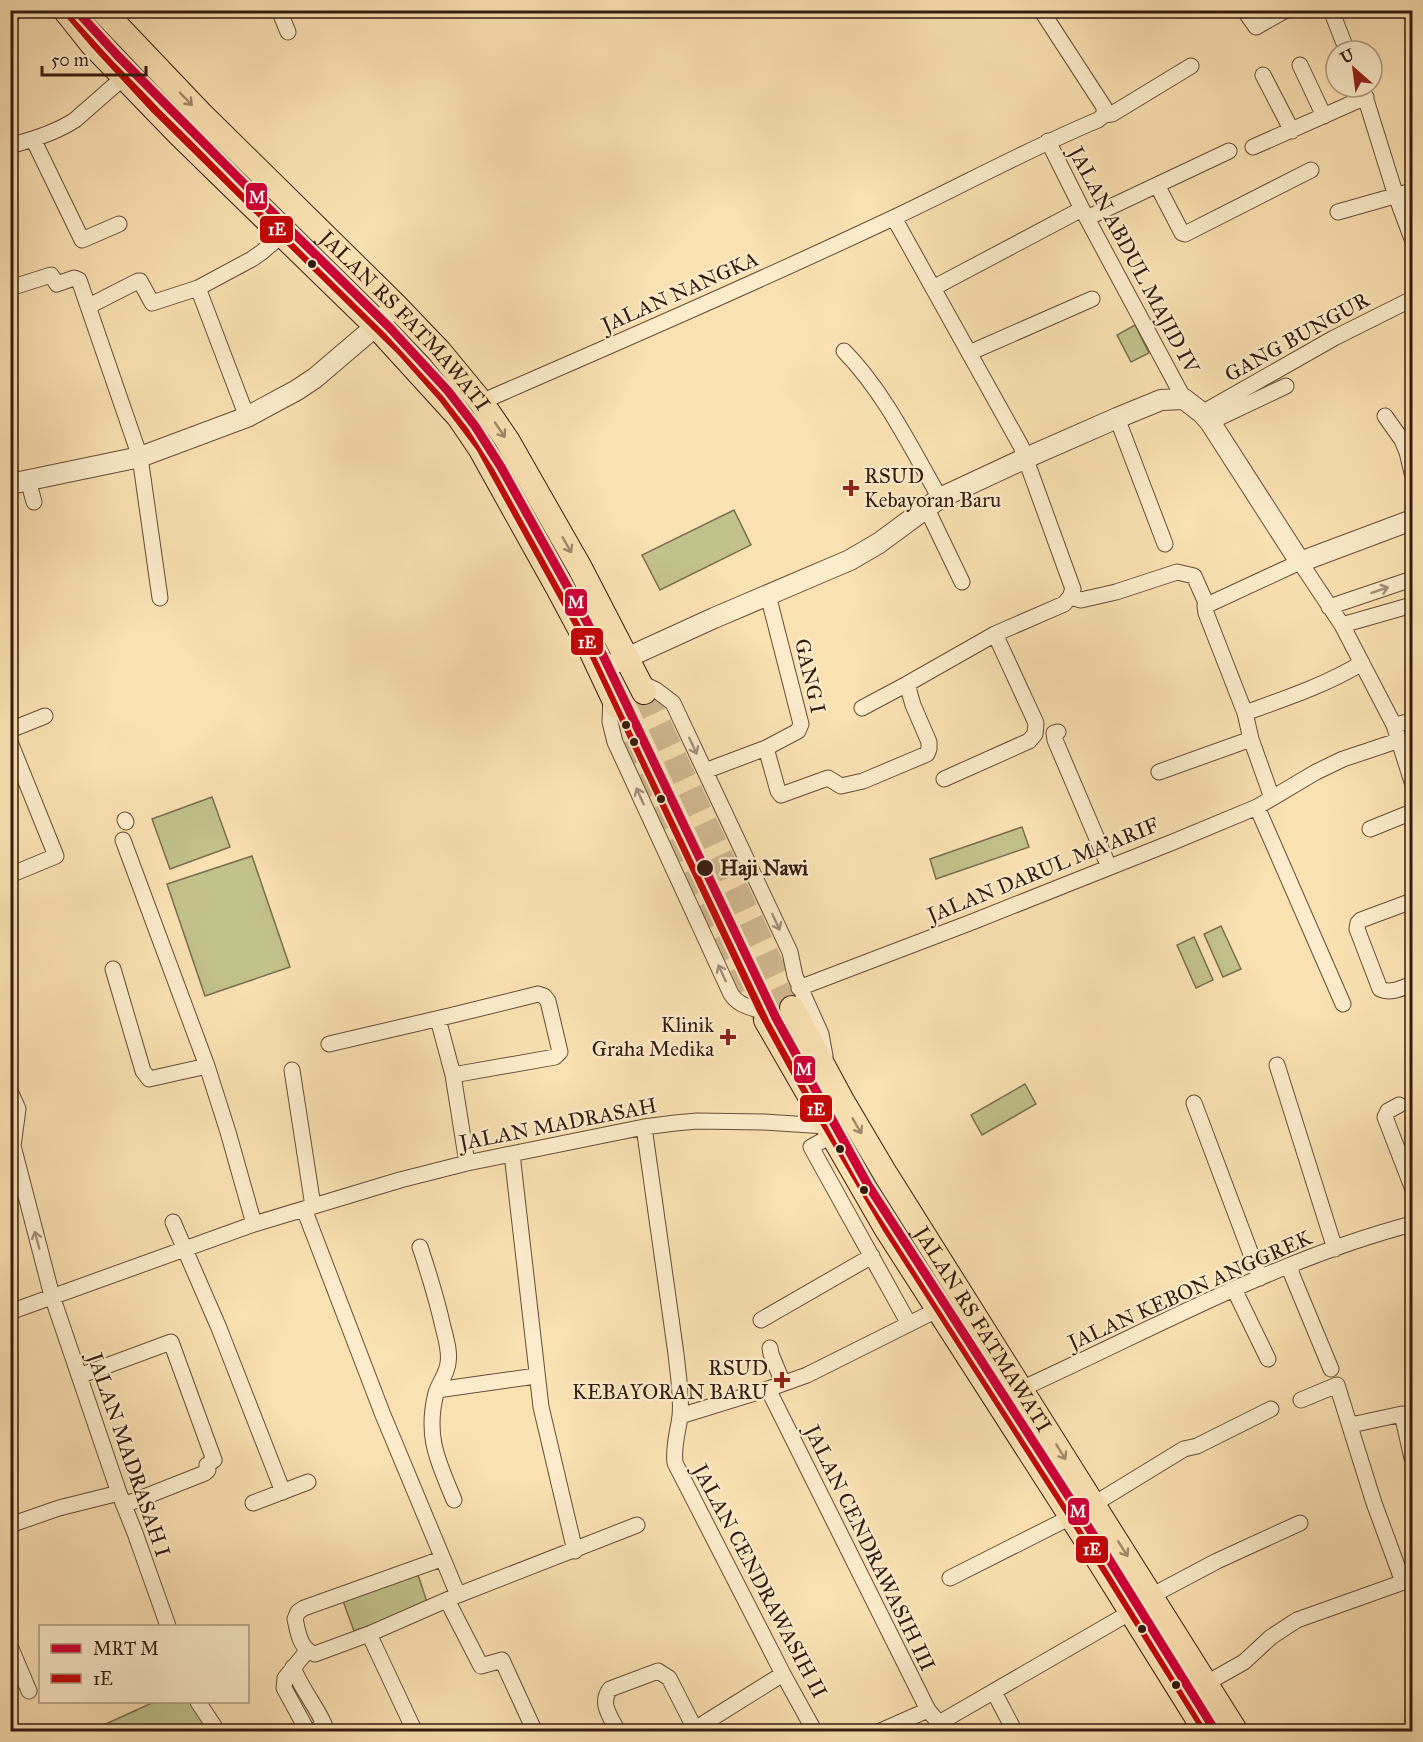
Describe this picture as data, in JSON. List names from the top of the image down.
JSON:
{
  "streets": {
    "main road": ["JALAN RS FATMAWATI"],
    "street": [
      "JALAN ABDUL MAJID IV",
      "JALAN NANGKA",
      "GANG BUNGUR",
      "GANG I",
      "JALAN DARUL MA'ARIF",
      "JALAN MADRASAH",
      "JALAN KEBON ANGGREK",
      "JALAN MADRASAH I",
      "JALAN CENDRAWASIH III",
      "JALAN CENDRAWASIH II"
    ]
  },
  "crossings": [
    ["JALAN ABDUL MAJID IV", "JALAN NANGKA"],
    ["JALAN NANGKA", "JALAN RS FATMAWATI"],
    ["JALAN RS FATMAWATI", "JALAN DARUL MA'ARIF"],
    ["JALAN RS FATMAWATI", "JALAN MADRASAH"],
    ["JALAN RS FATMAWATI", "JALAN KEBON ANGGREK"],
    ["JALAN MADRASAH", "JALAN MADRASAH I"],
    ["JALAN MADRASAH", "JALAN CENDRAWASIH II"]
  ],
  "one_way": ["JALAN MADRASAH I"],
  "places": {
    "health": ["RSUD Kebayoran Baru", "Klinik Graha Medika", "RSUD KEBAYORAN BARU"],
    "other": ["Haji Nawi"]
  },
  "lines": ["metro line M", "transit line 1E"],
  "legend": ["MRT M", "1E"],
  "scale_bar": "50 m",
  "north": "top left"
}
